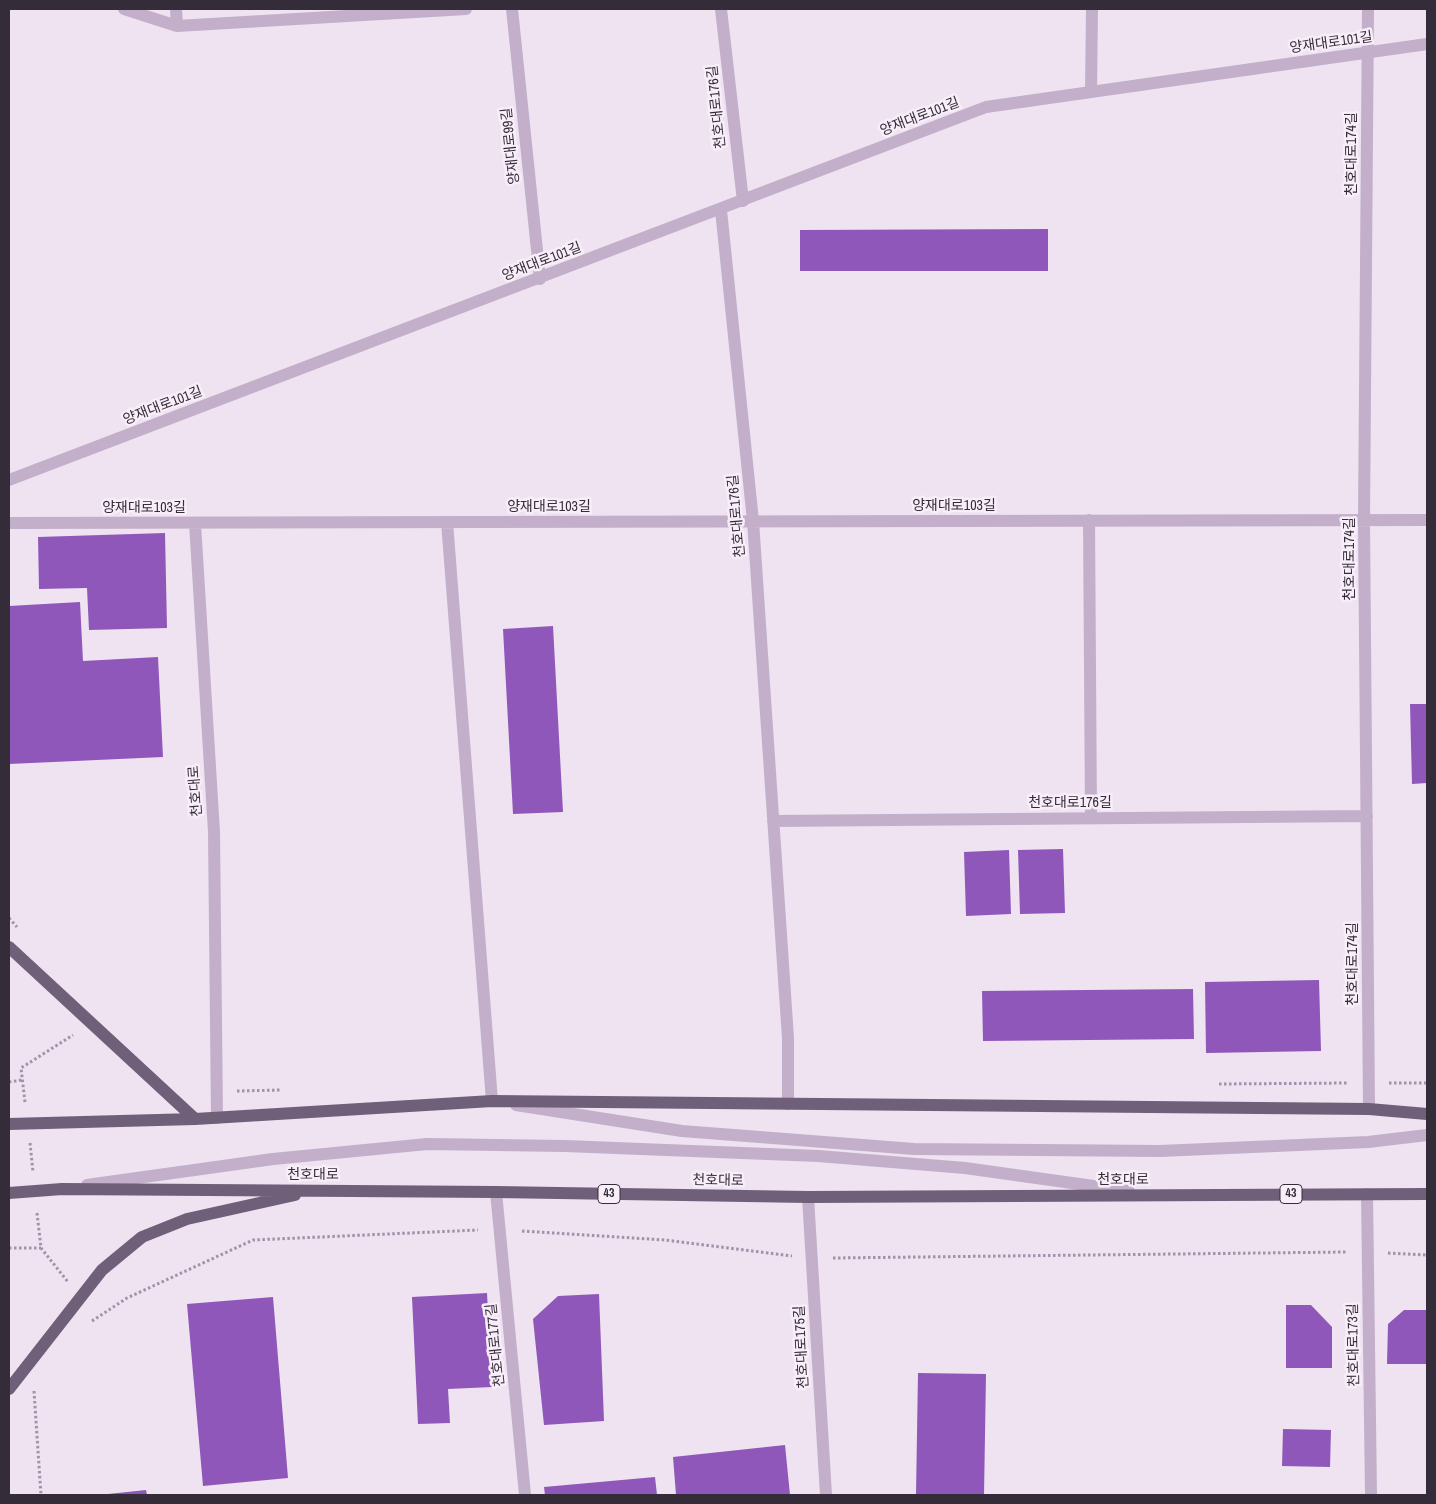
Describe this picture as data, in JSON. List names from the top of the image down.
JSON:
{
  "streets": {
    "main road": ["천호대로", "43"],
    "street": [
      "양재대로101길",
      "천호대로176길",
      "양재대로99길",
      "천호대로174길",
      "양재대로103길",
      "천호대로177길",
      "천호대로173길",
      "천호대로175길"
    ]
  },
  "crossings": [
    ["양재대로101길", "천호대로176길"],
    ["양재대로101길", "양재대로99길"],
    ["양재대로101길", "천호대로174길"],
    ["천호대로176길", "천호대로174길"],
    ["천호대로176길", "양재대로103길"],
    ["천호대로174길", "양재대로103길"],
    ["양재대로103길", "천호대로"],
    ["천호대로", "천호대로177길"],
    ["천호대로", "천호대로173길"],
    ["천호대로", "천호대로175길"]
  ]
}
